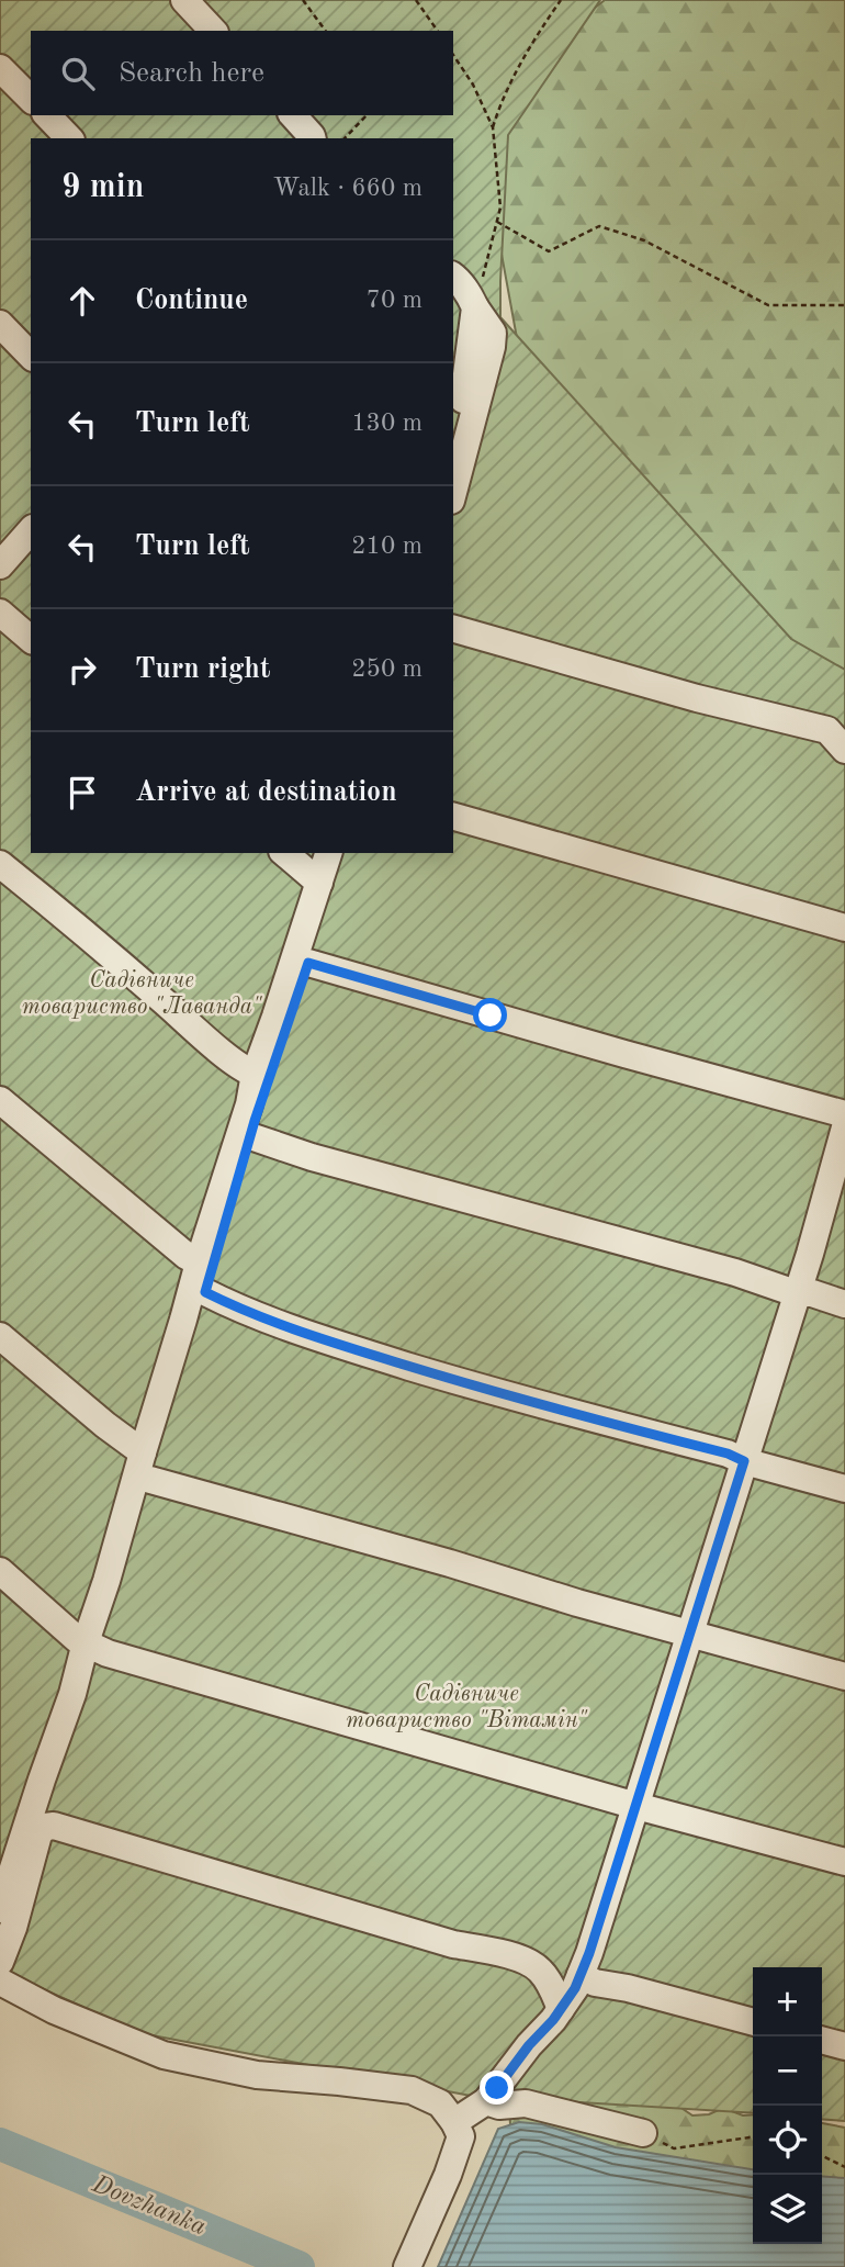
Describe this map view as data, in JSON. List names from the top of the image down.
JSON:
{
  "water": ["Dovzhanka"],
  "parks": ["Садівниче товариство \"Лаванда\"", "Садівниче товариство \"Вітамін\""],
  "page": {
    "search": "Search here",
    "heading": ["9 min", "Walk · 660 m"],
    "list": [
      ["Continue", "70 m"],
      ["Turn left", "130 m"],
      ["Turn left", "210 m"],
      ["Turn right", "250 m"],
      "Arrive at destination"
    ],
    "map_buttons": ["+", "−"]
  }
}
